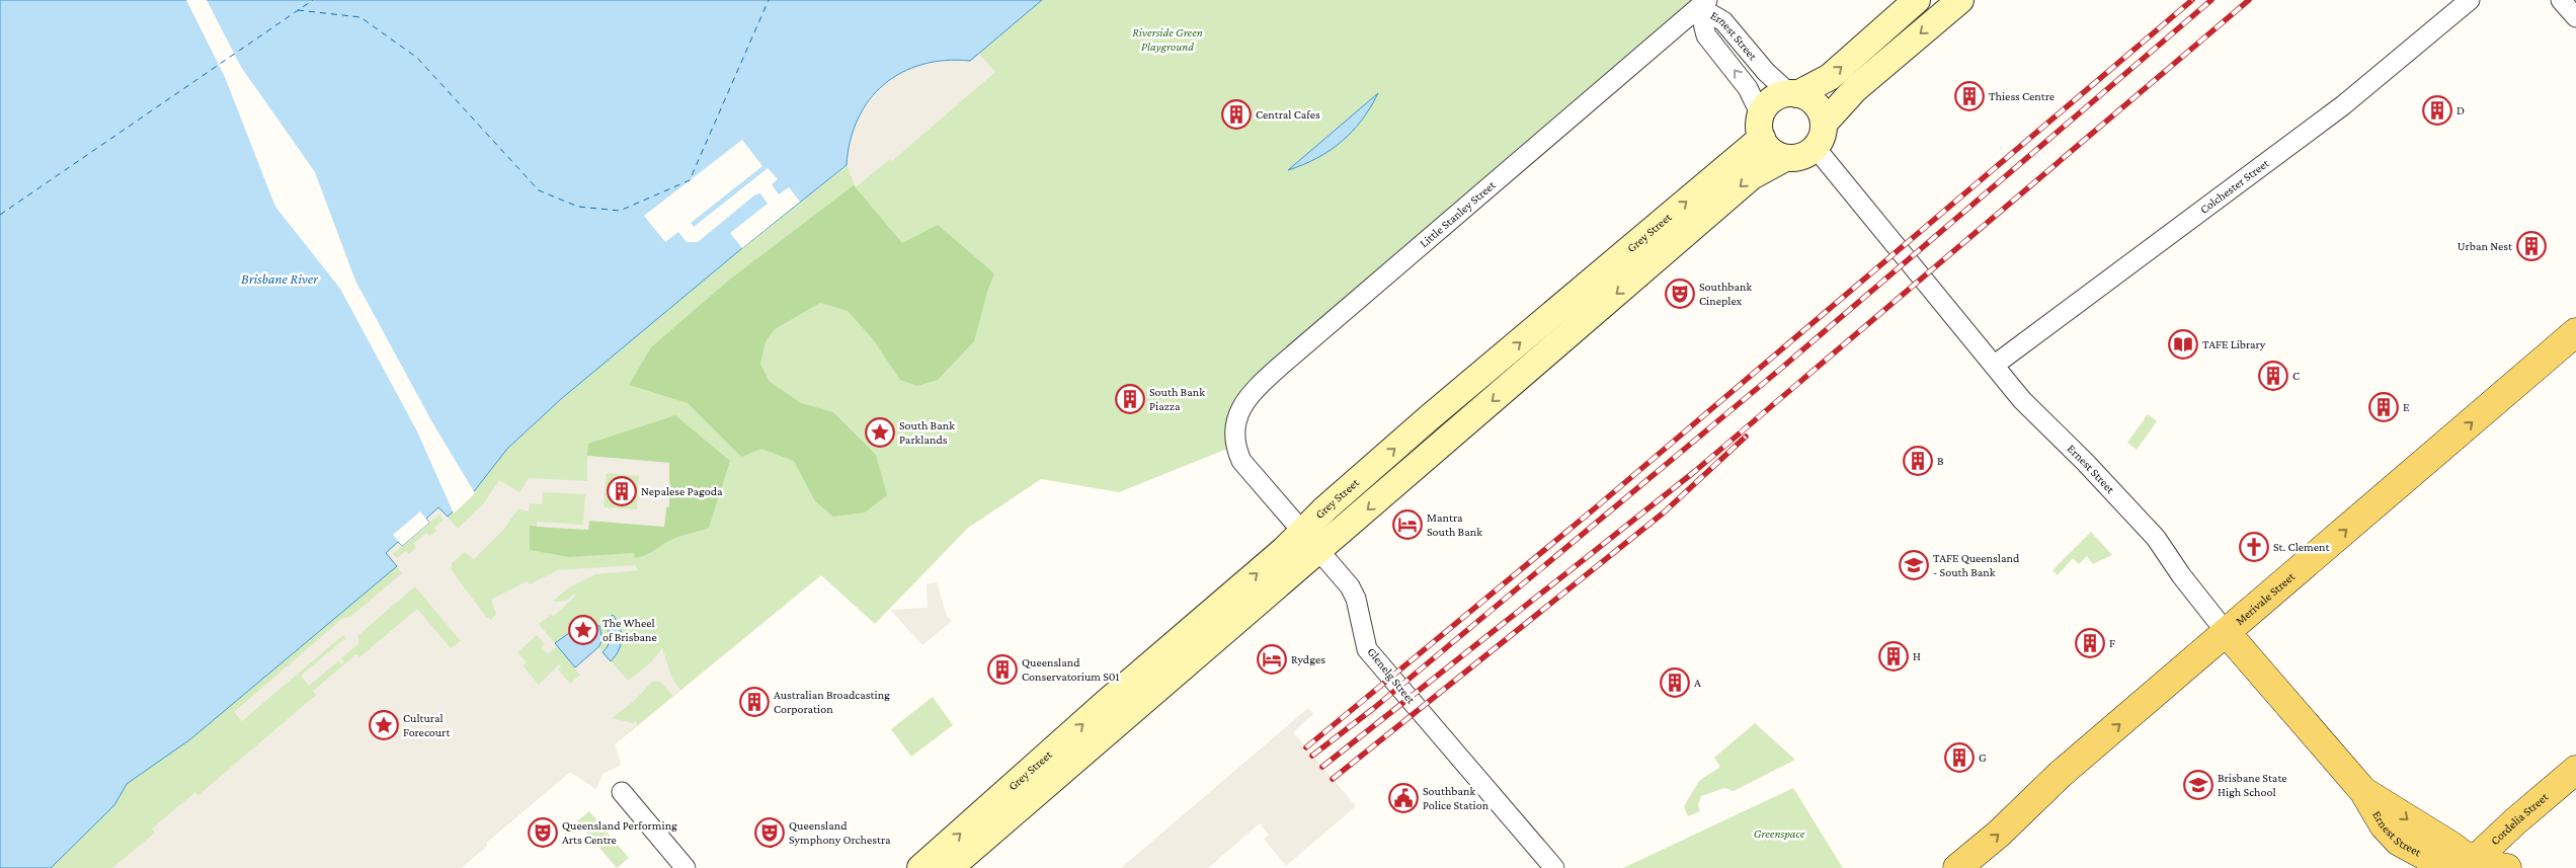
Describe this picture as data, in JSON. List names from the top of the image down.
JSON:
{
  "streets": {
    "main road": ["Ernest Street", "Merivale Street", "Cordelia Street"],
    "street": [
      "Colchester Street",
      "Little Stanley Street",
      "Grey Street",
      "Glenelg Street"
    ]
  },
  "crossings": [
    ["Ernest Street", "Colchester Street"],
    ["Ernest Street", "Little Stanley Street"],
    ["Ernest Street", "Grey Street"],
    ["Ernest Street", "Merivale Street"],
    ["Ernest Street", "Cordelia Street"],
    ["Little Stanley Street", "Glenelg Street"],
    ["Grey Street", "Glenelg Street"]
  ],
  "one_way": ["Merivale Street"],
  "water": ["Brisbane River"],
  "parks": ["Riverside Green Playground", "Greenspace"],
  "places": {
    "building": [
      "Thiess Centre",
      "D",
      "Central Cafes",
      "Urban Nest",
      "C",
      "South Bank Piazza",
      "E",
      "B",
      "Nepalese Pagoda",
      "F",
      "H",
      "Queensland Conservatorium S01",
      "A",
      "Australian Broadcasting Corporation",
      "G"
    ],
    "theatre": ["Southbank Cineplex", "Queensland Performing Arts Centre", "Queensland Symphony Orchestra"],
    "library": ["TAFE Library"],
    "place": ["South Bank Parklands", "The Wheel of Brisbane", "Cultural Forecourt"],
    "hotel": ["Mantra South Bank", "Rydges"],
    "church": ["St. Clement"],
    "school or university": ["TAFE Queensland - South Bank", "Brisbane State High School"],
    "public building": ["Southbank Police Station"]
  }
}
